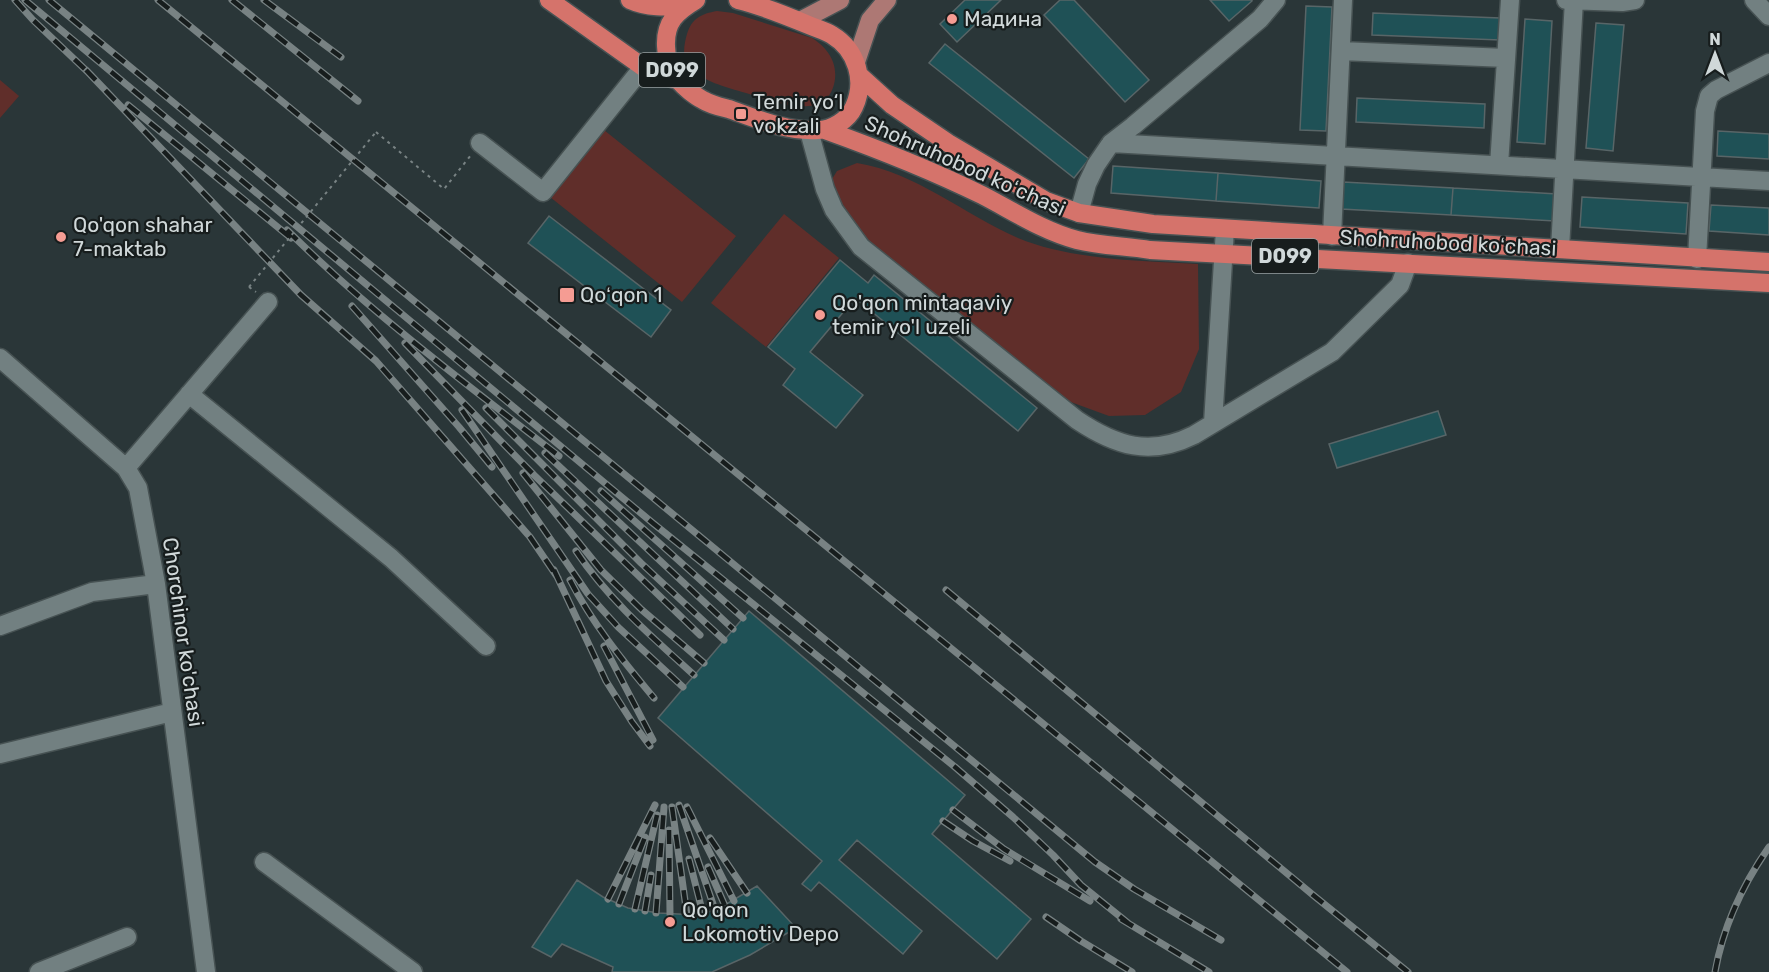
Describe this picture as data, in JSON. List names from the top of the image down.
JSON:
{
  "streets": {
    "highway": ["D099", "Shohruhobod koʻchasi"],
    "street": ["Chorchinor ko'chasi"]
  },
  "crossings": [
    ["D099", "Shohruhobod koʻchasi"]
  ],
  "places": {
    "other": [
      "Мадина",
      "Qo'qon shahar 7-maktab",
      "Qo'qon mintaqaviy temir yo'l uzeli",
      "Qo'qon Lokomotiv Depo"
    ],
    "transit": ["Temir yo‘l vokzali", "Qoʻqon 1"]
  },
  "north": "top"
}
